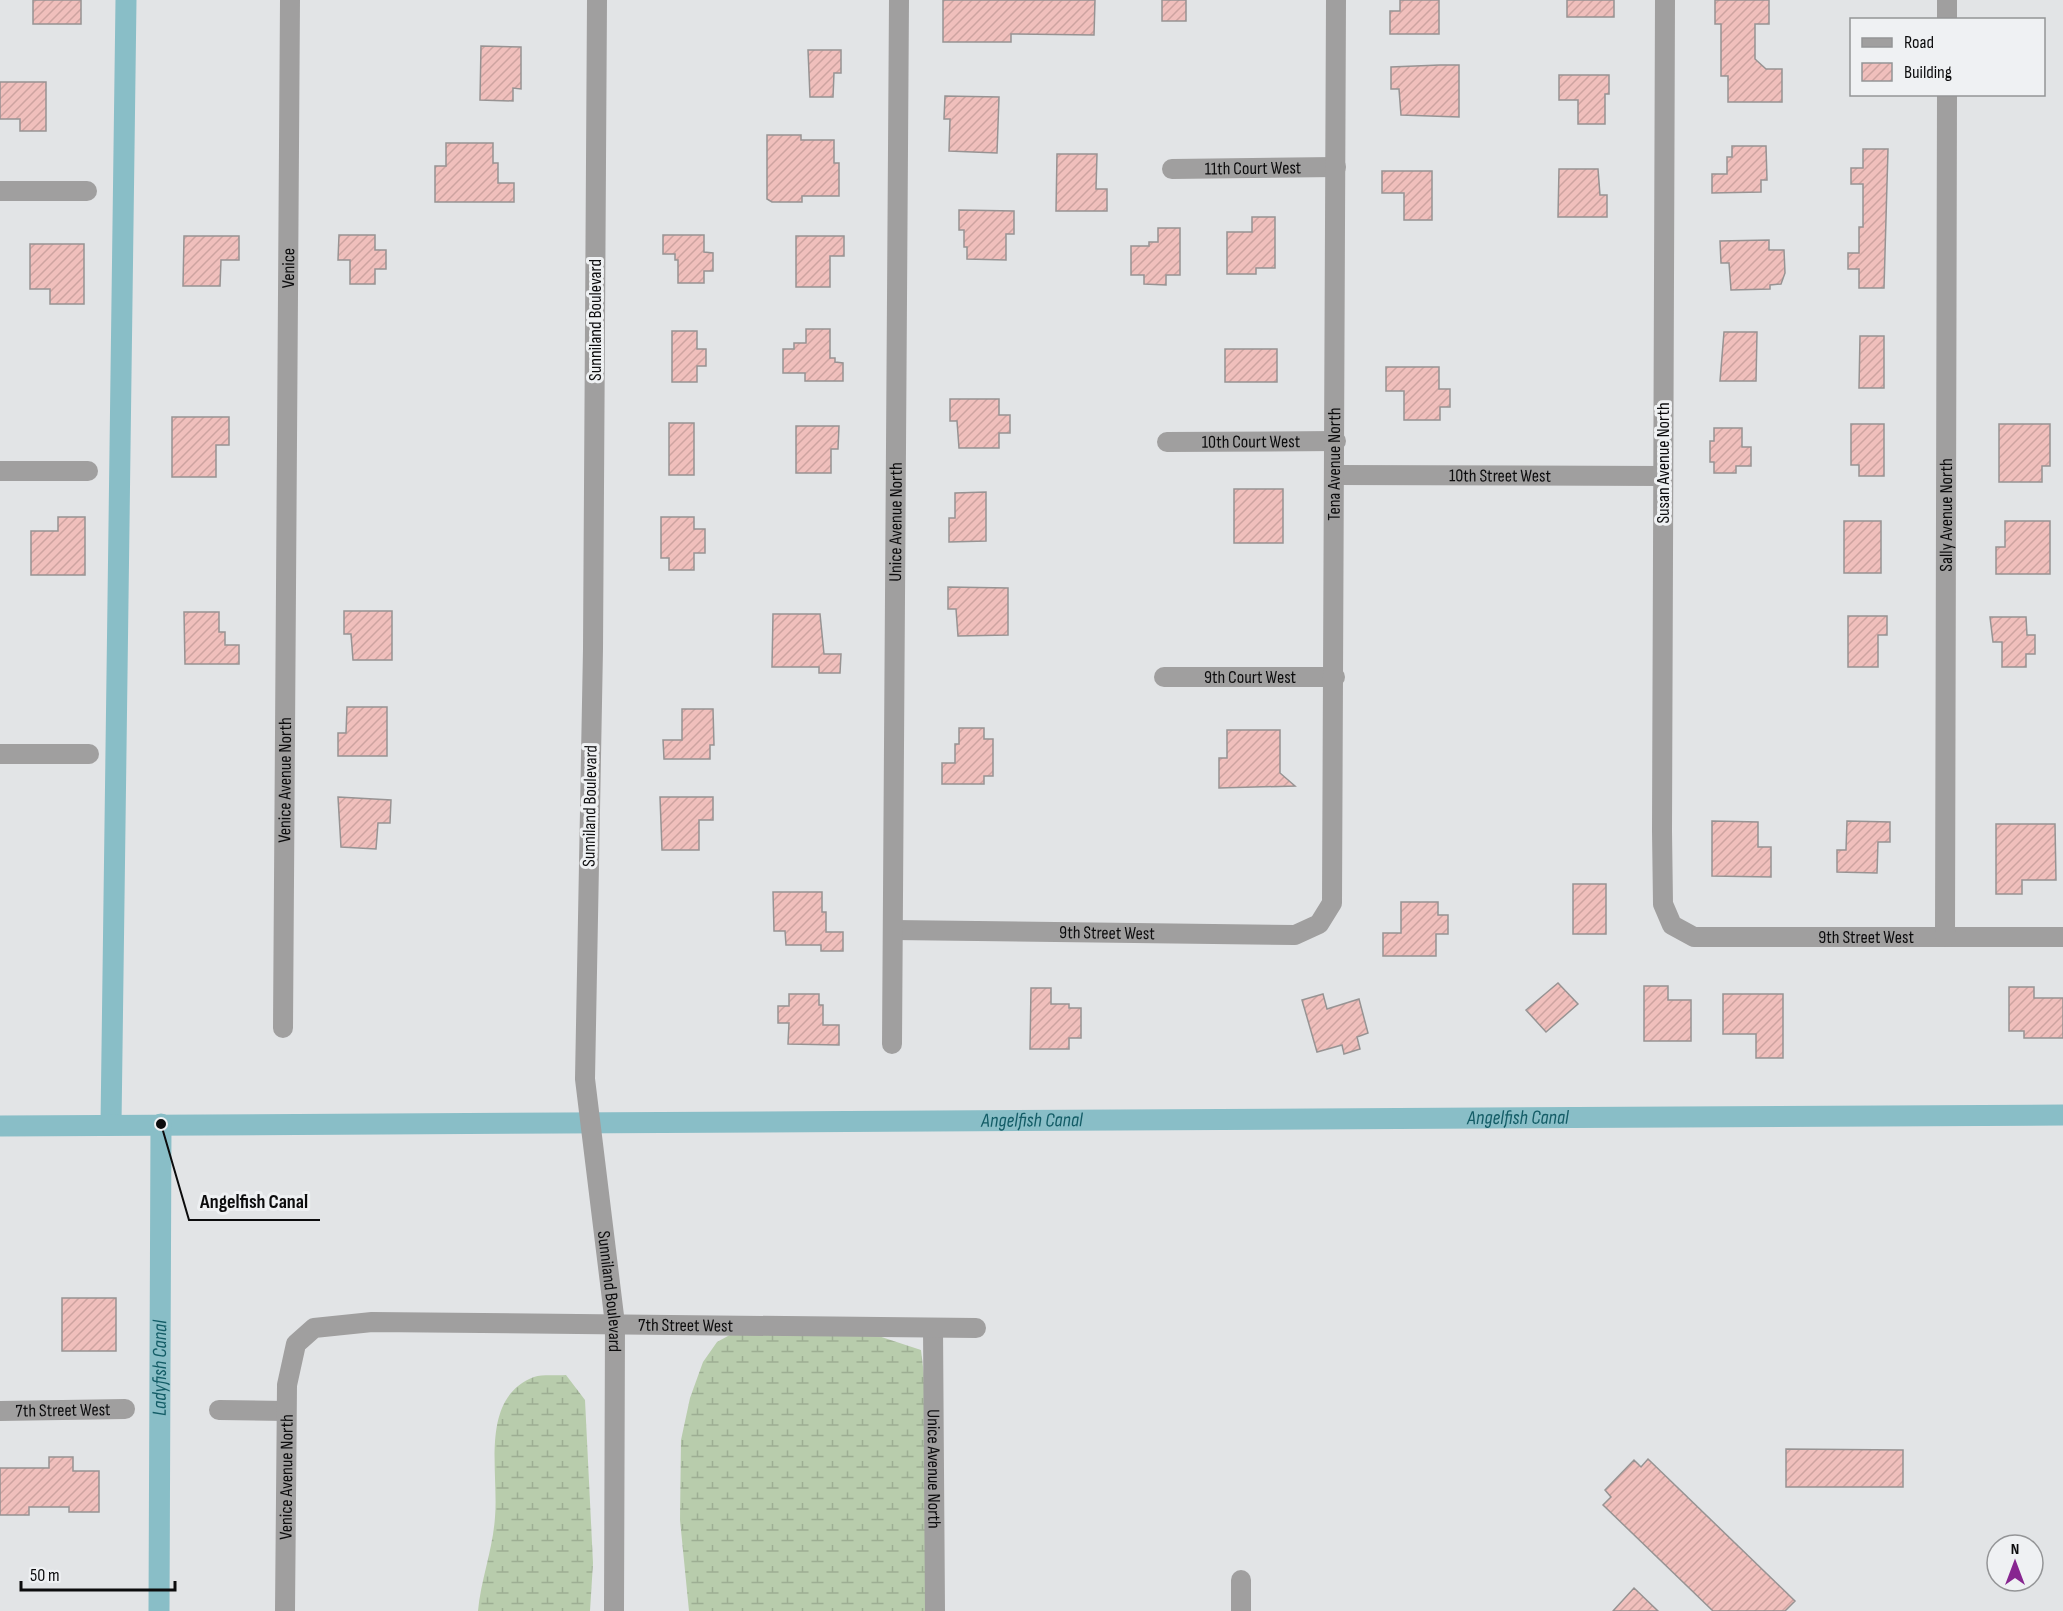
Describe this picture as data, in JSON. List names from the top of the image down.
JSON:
{
  "streets": {
    "street": [
      "11th Court West",
      "Venice",
      "Sunniland Boulevard",
      "10th Court West",
      "Susan Avenue North",
      "Tena Avenue North",
      "10th Street West",
      "Sally Avenue North",
      "Unice Avenue North",
      "9th Court West",
      "Venice Avenue North",
      "9th Street West",
      "7th Street West"
    ]
  },
  "crossings": [
    ["11th Court West", "Tena Avenue North"],
    ["Venice", "Venice Avenue North"],
    ["Sunniland Boulevard", "7th Street West"],
    ["10th Court West", "Tena Avenue North"],
    ["Susan Avenue North", "10th Street West"],
    ["Susan Avenue North", "9th Street West"],
    ["Tena Avenue North", "10th Street West"],
    ["Tena Avenue North", "9th Court West"],
    ["Tena Avenue North", "9th Street West"],
    ["Sally Avenue North", "9th Street West"],
    ["Unice Avenue North", "9th Street West"],
    ["Unice Avenue North", "7th Street West"],
    ["Venice Avenue North", "7th Street West"]
  ],
  "water": ["Angelfish Canal", "Ladyfish Canal"],
  "places": ["Angelfish Canal"],
  "legend": ["Road", "Building"],
  "scale_bar": "50 m",
  "north": "top"
}
